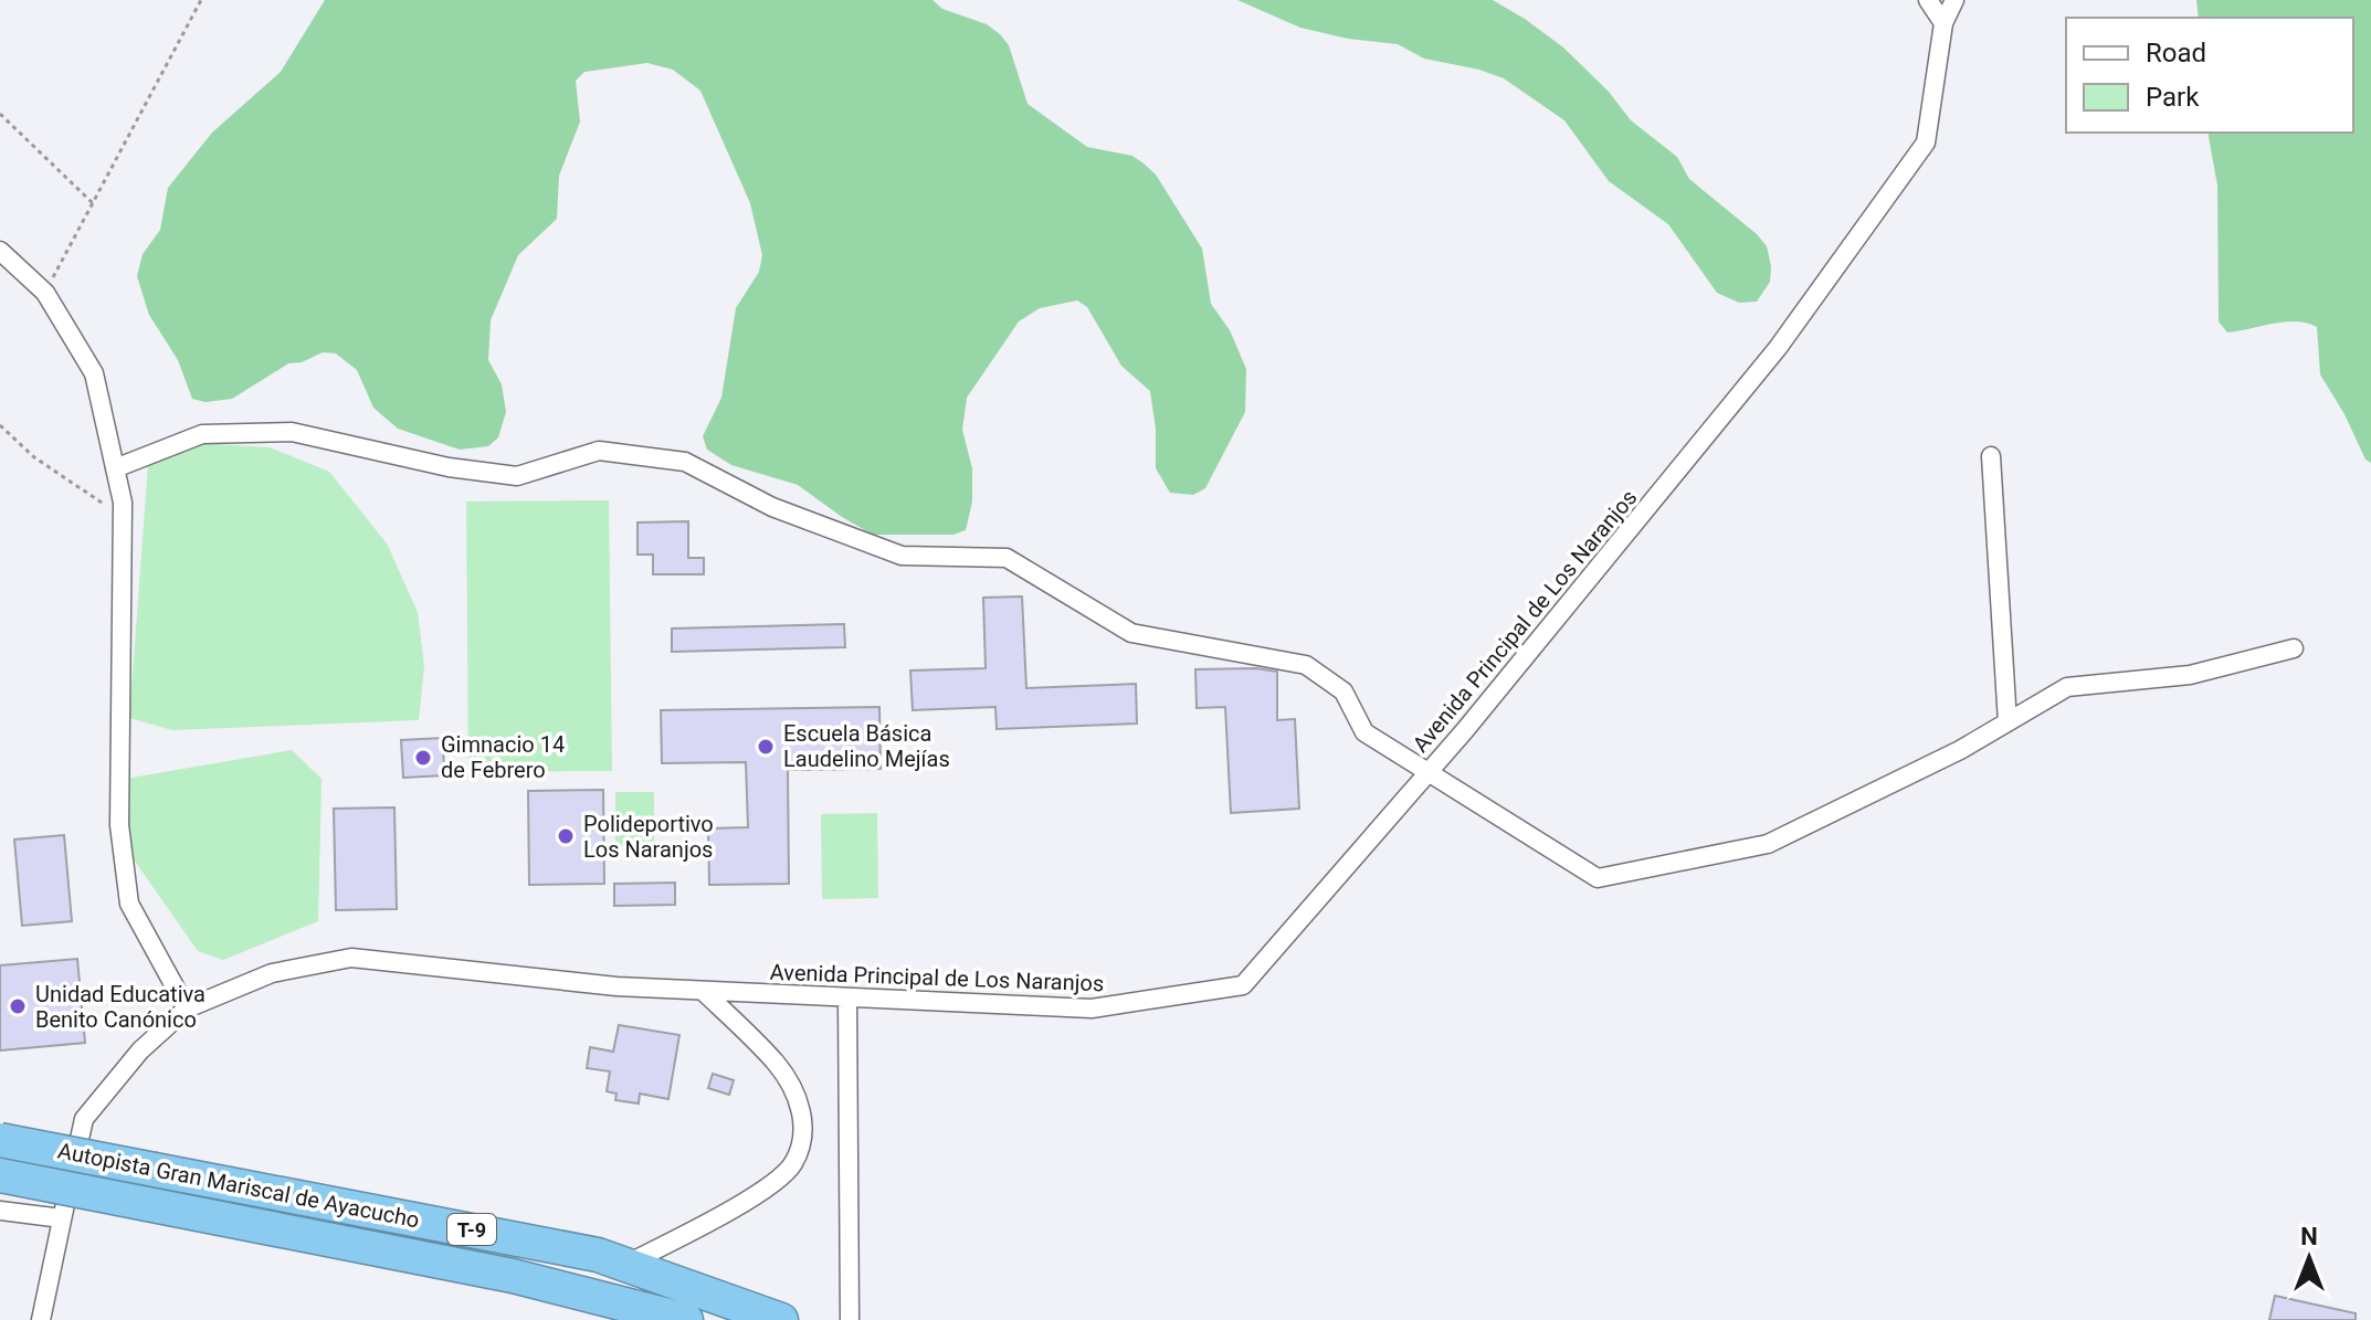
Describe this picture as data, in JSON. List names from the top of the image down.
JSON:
{
  "streets": {
    "highway": ["Autopista Gran Mariscal de Ayacucho", "T-9"],
    "street": ["Avenida Principal de Los Naranjos"]
  },
  "places": [
    "Escuela Básica Laudelino Mejías",
    "Gimnacio 14 de Febrero",
    "Polideportivo Los Naranjos",
    "Unidad Educativa Benito Canónico"
  ],
  "legend": ["Road", "Park"],
  "north": "top"
}
